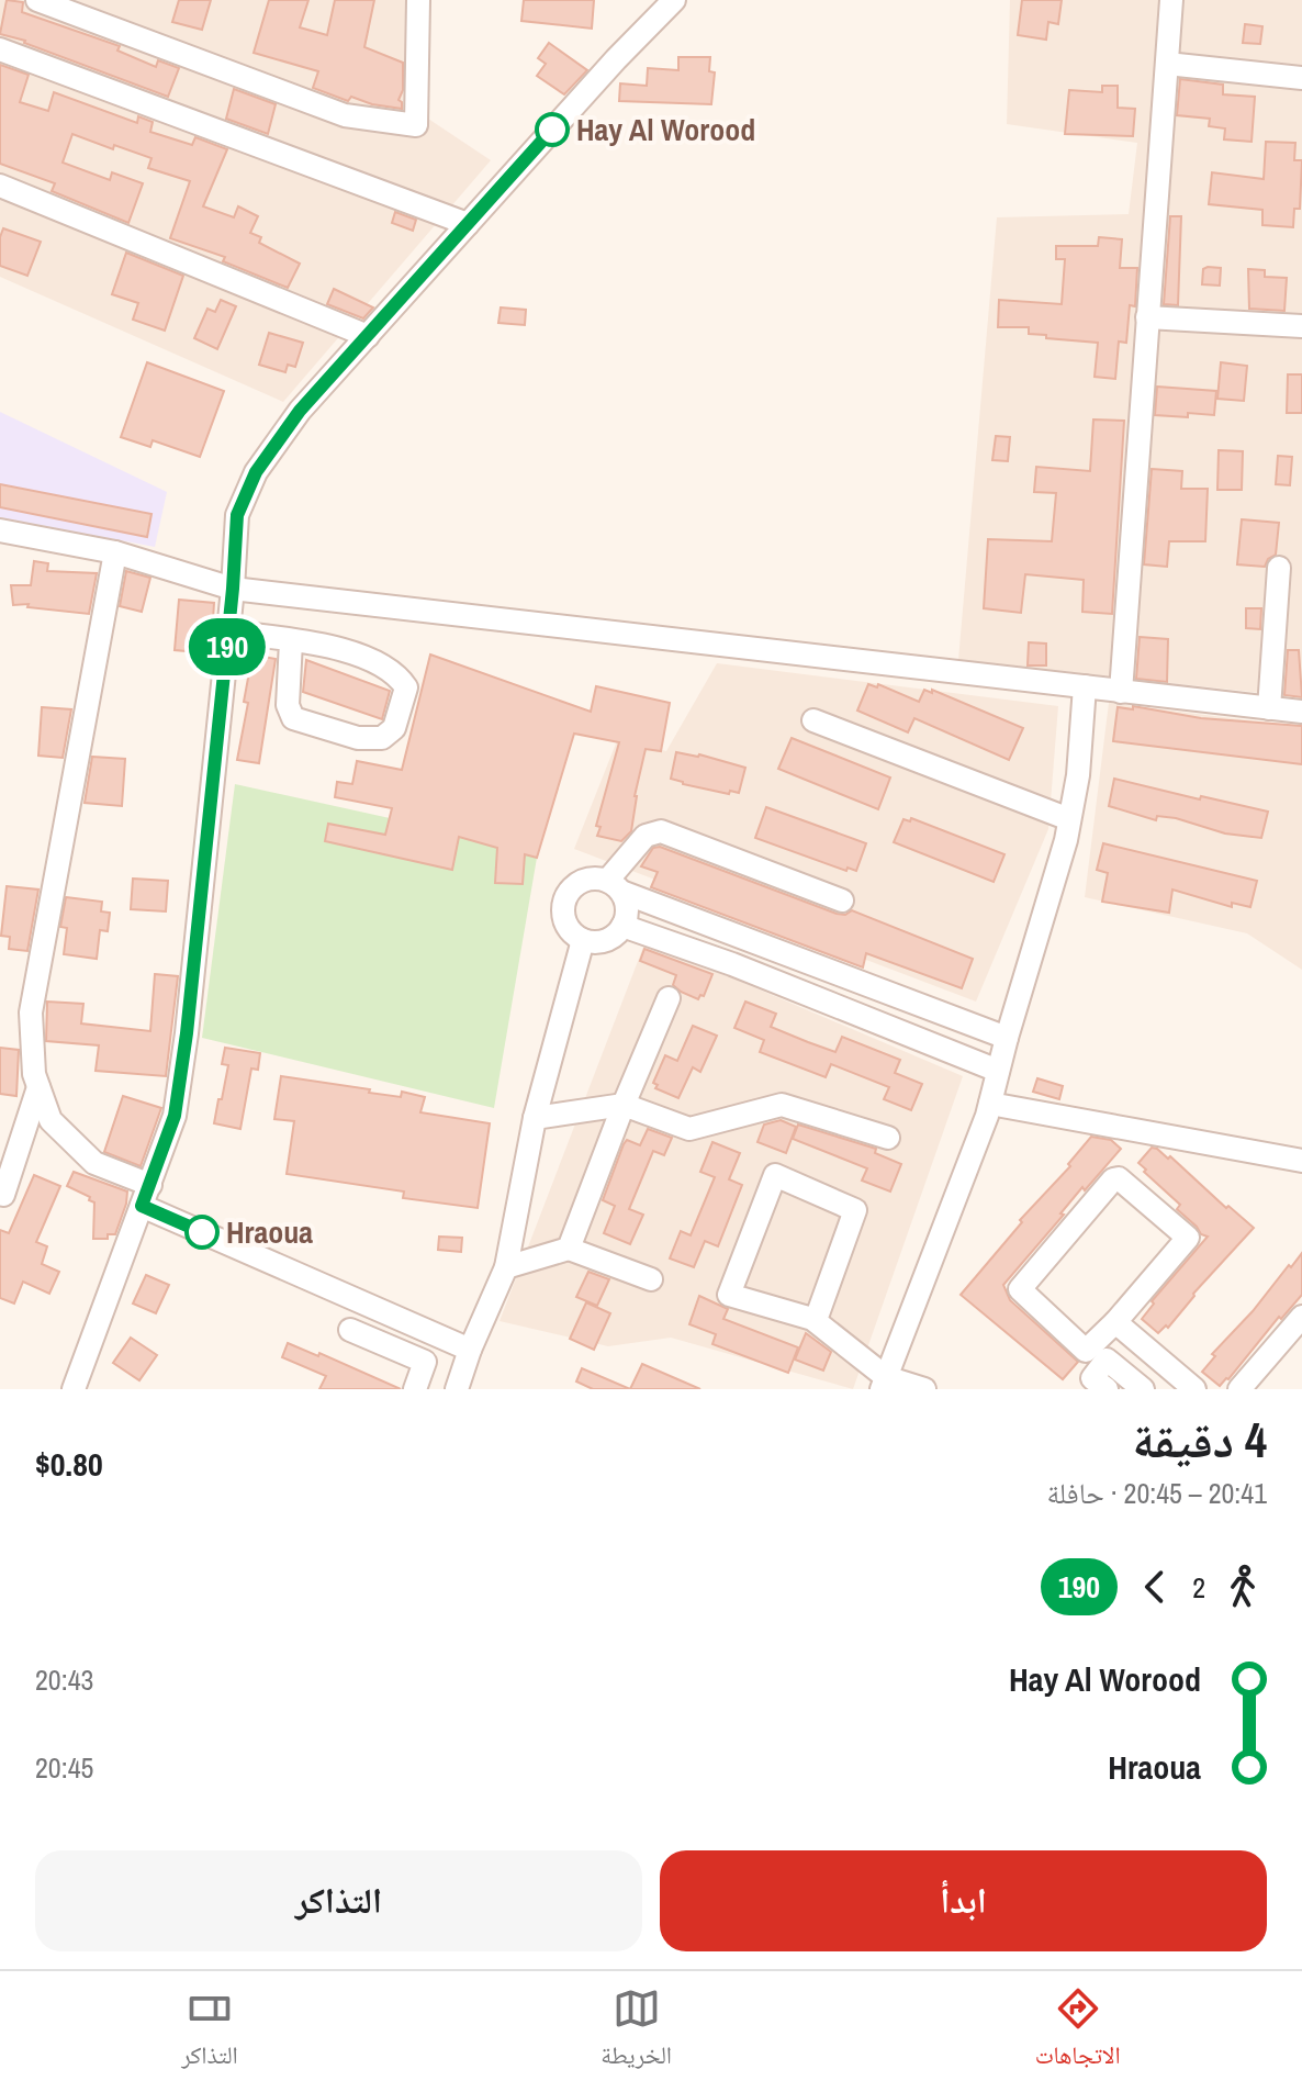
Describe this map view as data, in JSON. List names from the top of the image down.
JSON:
{
  "places": ["Hay Al Worood", "Hraoua"],
  "lines": ["bus line 190"],
  "page": {
    "on_map": "190",
    "heading": ["4 دقيقة", "20:41 – 20:45 · حافلة", "$0.80"],
    "legs": ["2", "190"],
    "list": [
      {
        "name": "Hay Al Worood",
        "value": "20:43"
      },
      {
        "name": "Hraoua",
        "value": "20:45"
      }
    ],
    "buttons": ["ابدأ", "التذاكر"],
    "tabs": ["الاتجاهات", "الخريطة", "التذاكر"]
  }
}
